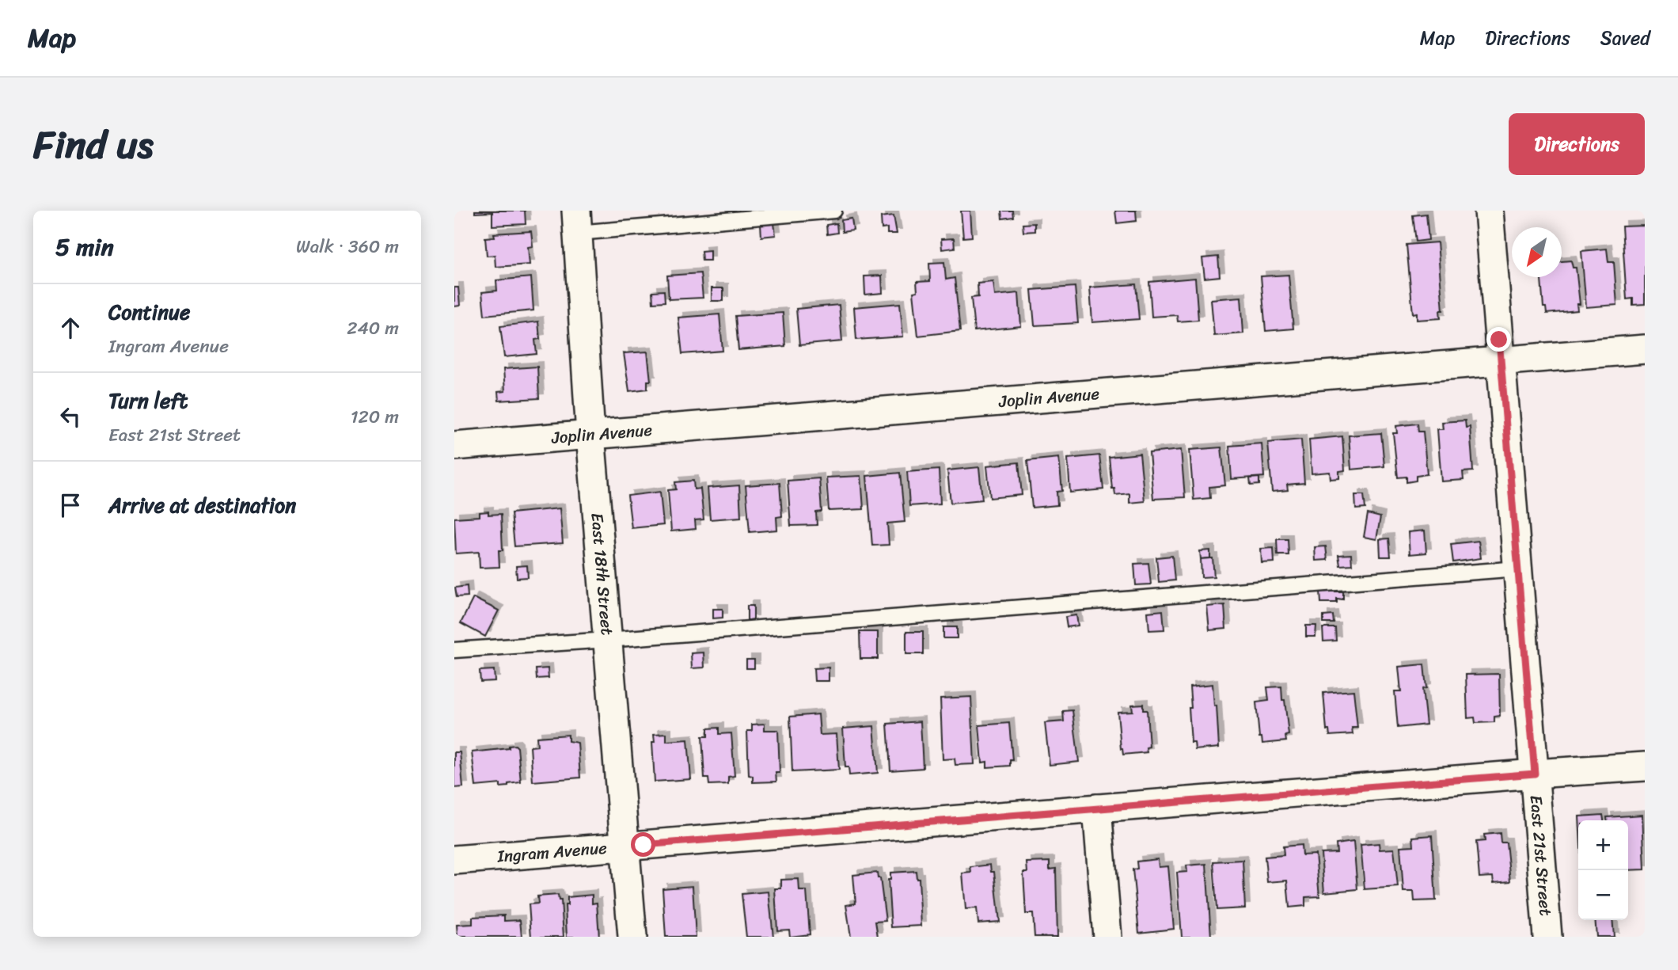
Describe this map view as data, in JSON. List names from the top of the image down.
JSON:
{
  "streets": {
    "street": [
      "Joplin Avenue",
      "East 18th Street",
      "Ingram Avenue",
      "East 21st Street"
    ]
  },
  "crossings": [
    ["Joplin Avenue", "East 18th Street"],
    ["Joplin Avenue", "East 21st Street"],
    ["East 18th Street", "Ingram Avenue"],
    ["Ingram Avenue", "East 21st Street"]
  ],
  "north": "bottom left",
  "page": {
    "header": "Map",
    "nav": ["Map", "Directions", "Saved"],
    "title": "Find us",
    "buttons": "Directions",
    "heading": ["5 min", "Walk · 360 m"],
    "list": [
      ["Continue", "Ingram Avenue", "240 m"],
      ["Turn left", "East 21st Street", "120 m"],
      "Arrive at destination"
    ],
    "map_buttons": ["+", "−"]
  }
}
